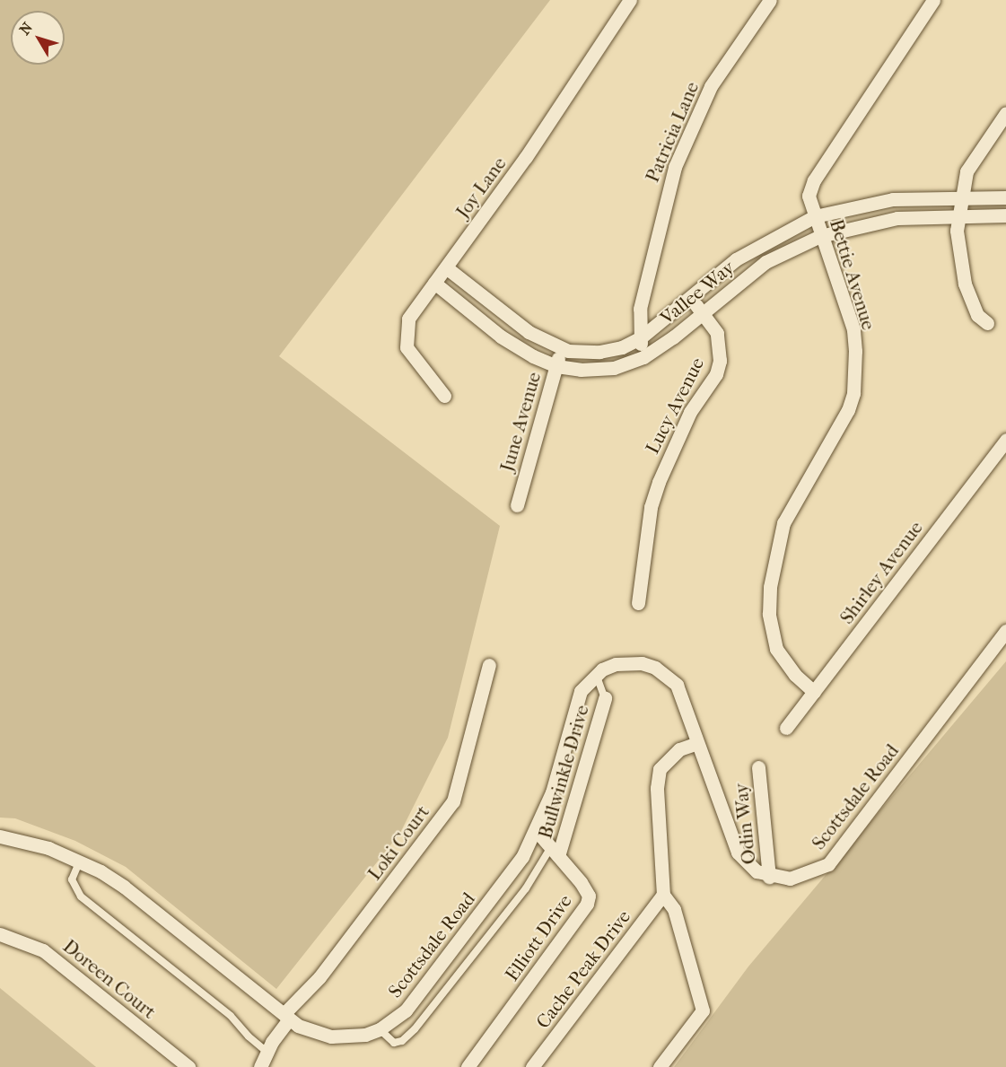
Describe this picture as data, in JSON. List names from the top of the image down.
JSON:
{
  "streets": {
    "street": [
      "Patricia Lane",
      "Joy Lane",
      "Bettie Avenue",
      "Vallee Way",
      "Lucy Avenue",
      "June Avenue",
      "Shirley Avenue",
      "Bullwinkle Drive",
      "Scottsdale Road",
      "Odin Way",
      "Loki Court",
      "Elliott Drive",
      "Cache Peak Drive",
      "Doreen Court"
    ]
  },
  "crossings": [
    ["Patricia Lane", "Vallee Way"],
    ["Joy Lane", "Vallee Way"],
    ["Bettie Avenue", "Vallee Way"],
    ["Bettie Avenue", "Shirley Avenue"],
    ["Vallee Way", "Lucy Avenue"],
    ["Vallee Way", "June Avenue"],
    ["Bullwinkle Drive", "Elliott Drive"],
    ["Scottsdale Road", "Odin Way"],
    ["Scottsdale Road", "Loki Court"],
    ["Scottsdale Road", "Elliott Drive"]
  ],
  "north": "top left"
}
